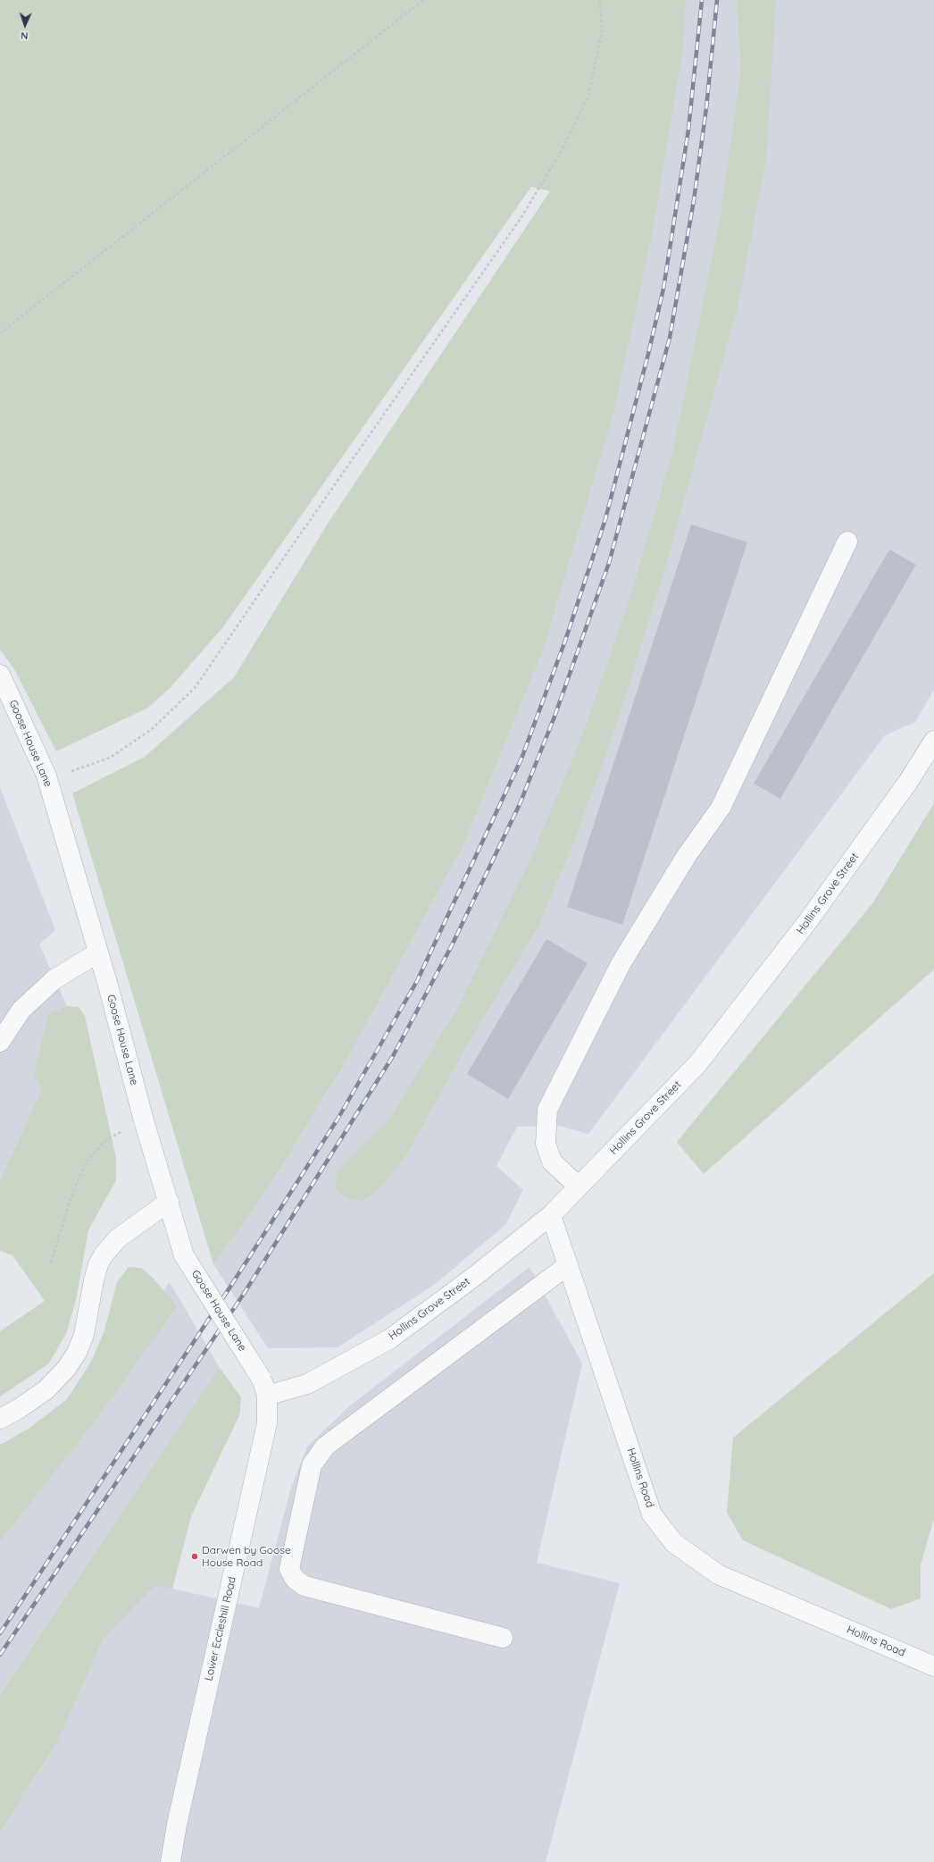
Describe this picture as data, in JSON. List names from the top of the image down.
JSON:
{
  "streets": {
    "street": [
      "Goose House Lane",
      "Hollins Grove Street",
      "Hollins Road",
      "Lower Eccleshill Road"
    ]
  },
  "crossings": [
    ["Goose House Lane", "Hollins Grove Street"],
    ["Goose House Lane", "Lower Eccleshill Road"],
    ["Hollins Grove Street", "Hollins Road"],
    ["Hollins Grove Street", "Lower Eccleshill Road"]
  ],
  "places": ["Darwen by Goose House Road"],
  "north": "bottom"
}
